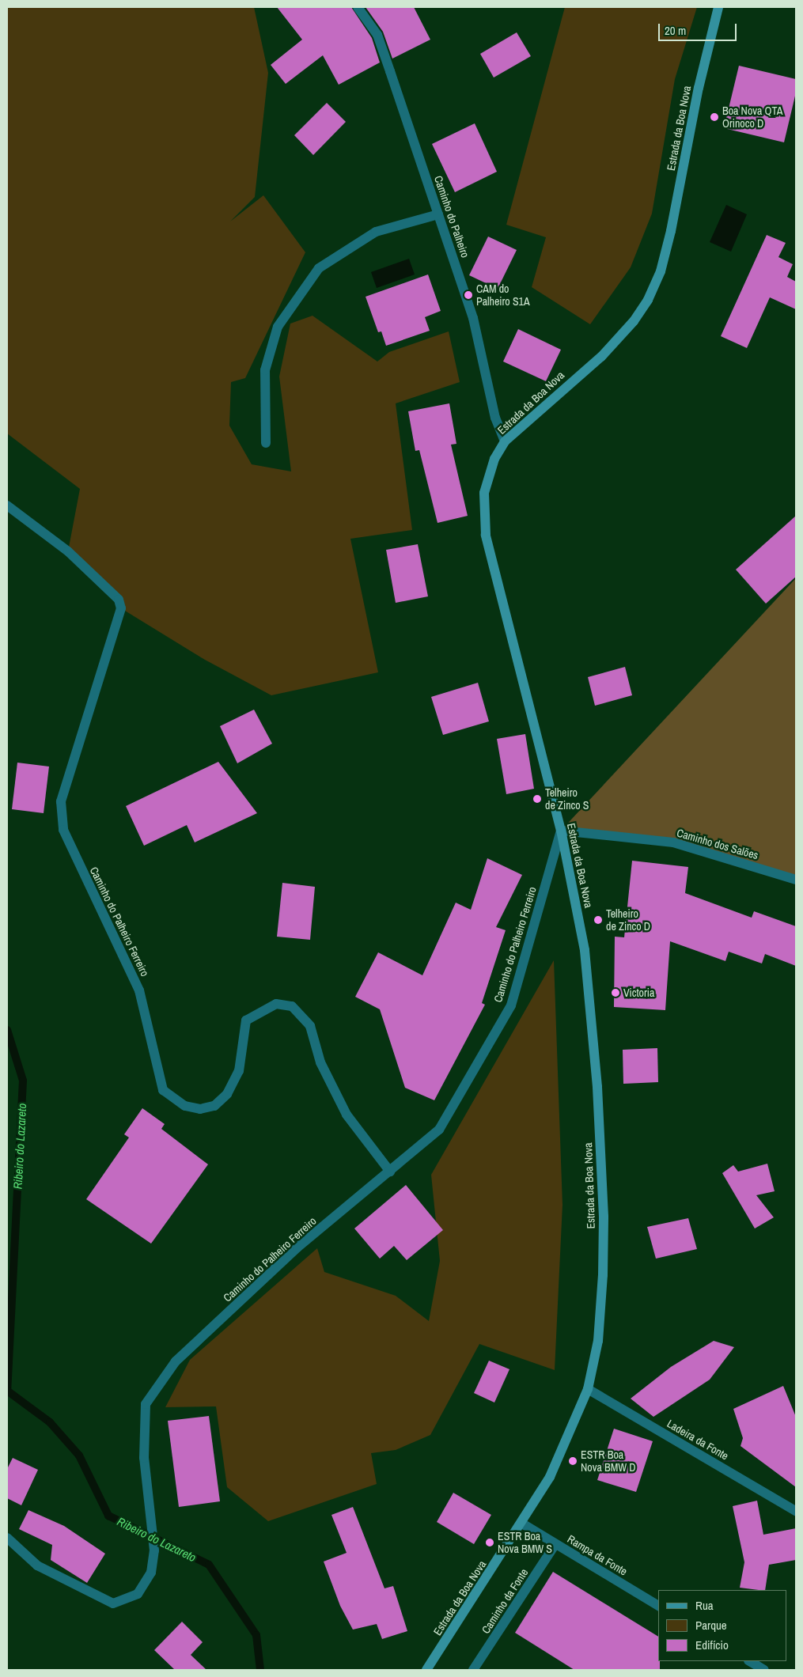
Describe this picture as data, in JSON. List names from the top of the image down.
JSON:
{
  "streets": {
    "main road": ["Estrada da Boa Nova"],
    "street": [
      "Caminho do Palheiro",
      "Caminho dos Salões",
      "Caminho do Palheiro Ferreiro",
      "Ladeira da Fonte",
      "Rampa da Fonte",
      "Caminho da Fonte"
    ]
  },
  "crossings": [
    ["Estrada da Boa Nova", "Caminho do Palheiro"],
    ["Estrada da Boa Nova", "Caminho dos Salões"],
    ["Estrada da Boa Nova", "Caminho do Palheiro Ferreiro"],
    ["Estrada da Boa Nova", "Ladeira da Fonte"],
    ["Estrada da Boa Nova", "Rampa da Fonte"],
    ["Caminho dos Salões", "Caminho do Palheiro Ferreiro"],
    ["Rampa da Fonte", "Caminho da Fonte"]
  ],
  "water": ["Ribeiro do Lazareto"],
  "places": [
    "Boa Nova QTA Orinoco D",
    "CAM do Palheiro S1A",
    "Telheiro de Zinco S",
    "Telheiro de Zinco D",
    "Victoria",
    "ESTR Boa Nova BMW D",
    "ESTR Boa Nova BMW S"
  ],
  "legend": ["Rua", "Parque", "Edifício"],
  "scale_bar": "20 m"
}
